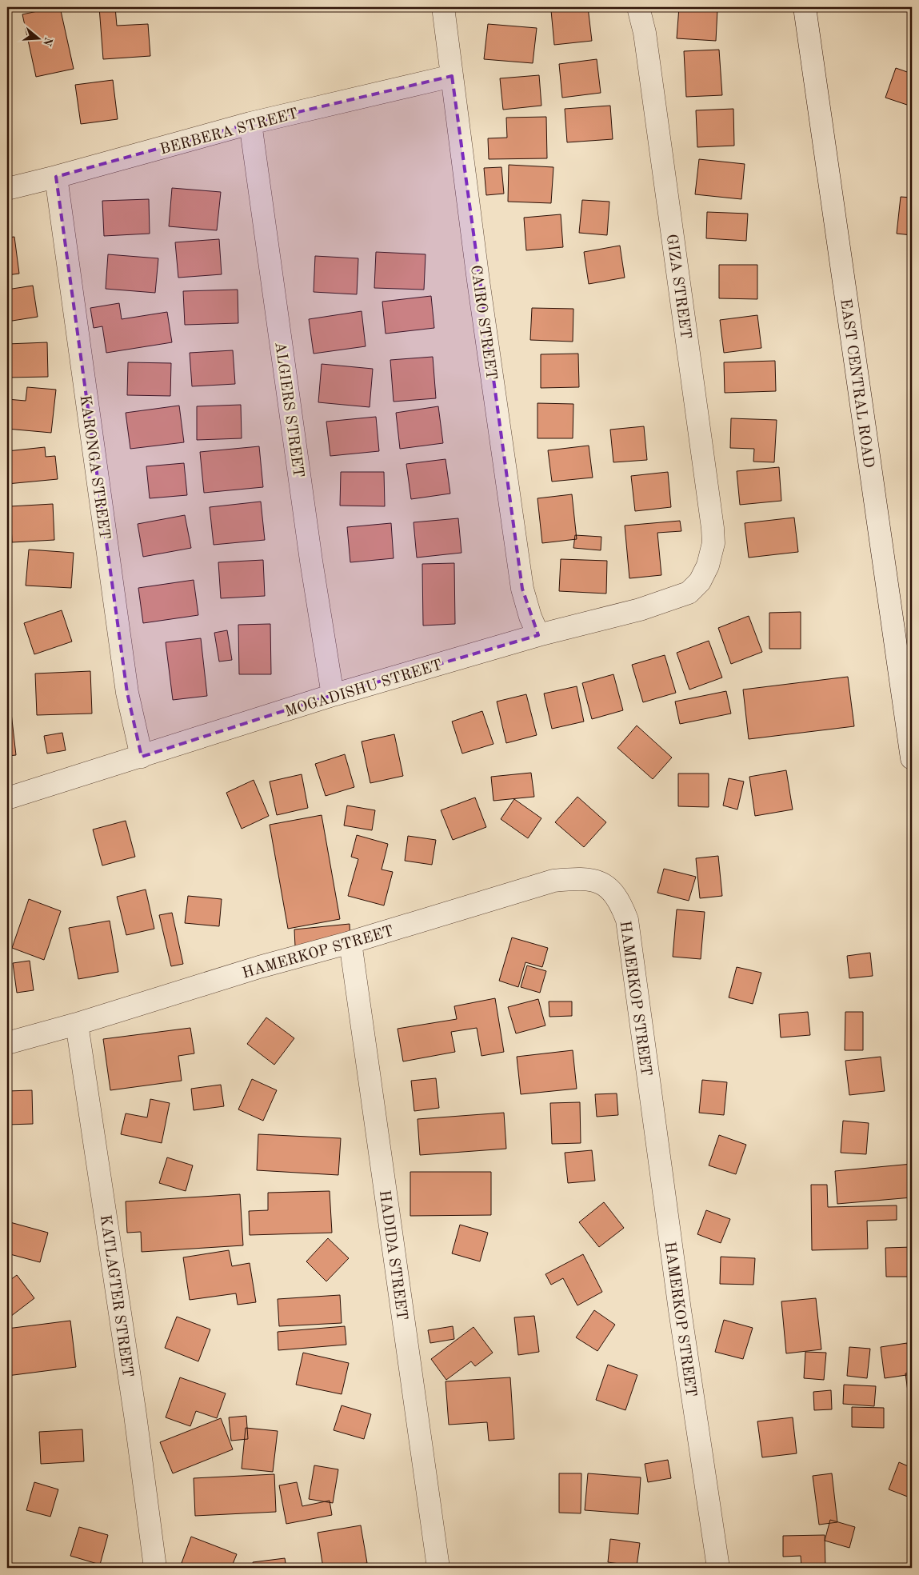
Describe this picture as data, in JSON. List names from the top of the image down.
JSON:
{
  "streets": {
    "street": [
      "BERBERA STREET",
      "GIZA STREET",
      "CAIRO STREET",
      "EAST CENTRAL ROAD",
      "ALGIERS STREET",
      "KARONGA STREET",
      "MOGADISHU STREET",
      "HAMERKOP STREET",
      "HADIDA STREET",
      "KATLAGTER STREET"
    ]
  },
  "crossings": [
    ["BERBERA STREET", "CAIRO STREET"],
    ["BERBERA STREET", "ALGIERS STREET"],
    ["BERBERA STREET", "KARONGA STREET"],
    ["GIZA STREET", "MOGADISHU STREET"],
    ["CAIRO STREET", "MOGADISHU STREET"],
    ["ALGIERS STREET", "MOGADISHU STREET"],
    ["KARONGA STREET", "MOGADISHU STREET"],
    ["HAMERKOP STREET", "HADIDA STREET"],
    ["HAMERKOP STREET", "KATLAGTER STREET"]
  ],
  "north": "right"
}
